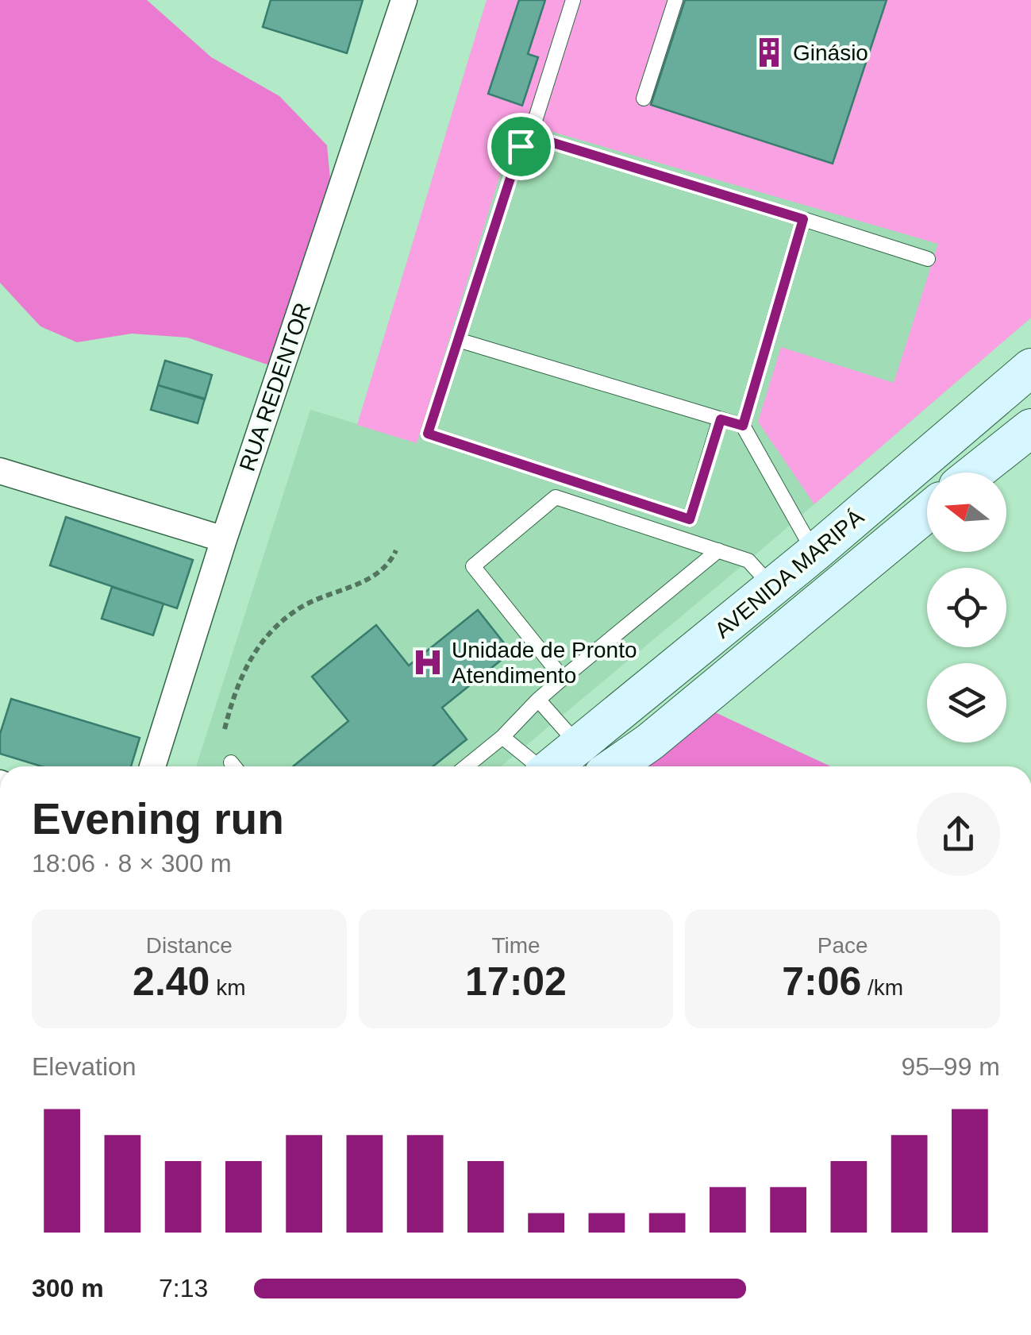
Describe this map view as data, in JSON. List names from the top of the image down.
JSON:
{
  "streets": {
    "main road": ["AVENIDA MARIPÁ"],
    "street": ["RUA REDENTOR"]
  },
  "places": {
    "building": ["Ginásio"],
    "hospital": ["Unidade de Pronto Atendimento"]
  },
  "north": "left",
  "page": {
    "heading": ["Evening run", "18:06 · 8 × 300 m"],
    "stats": [
      ["Distance", "2.40 km"],
      ["Time", "17:02"],
      ["Pace", "7:06 /km"]
    ],
    "chart": ["Elevation", "95–99 m"],
    "list": [
      {
        "name": "300 m",
        "note": "7:13"
      }
    ]
  }
}
